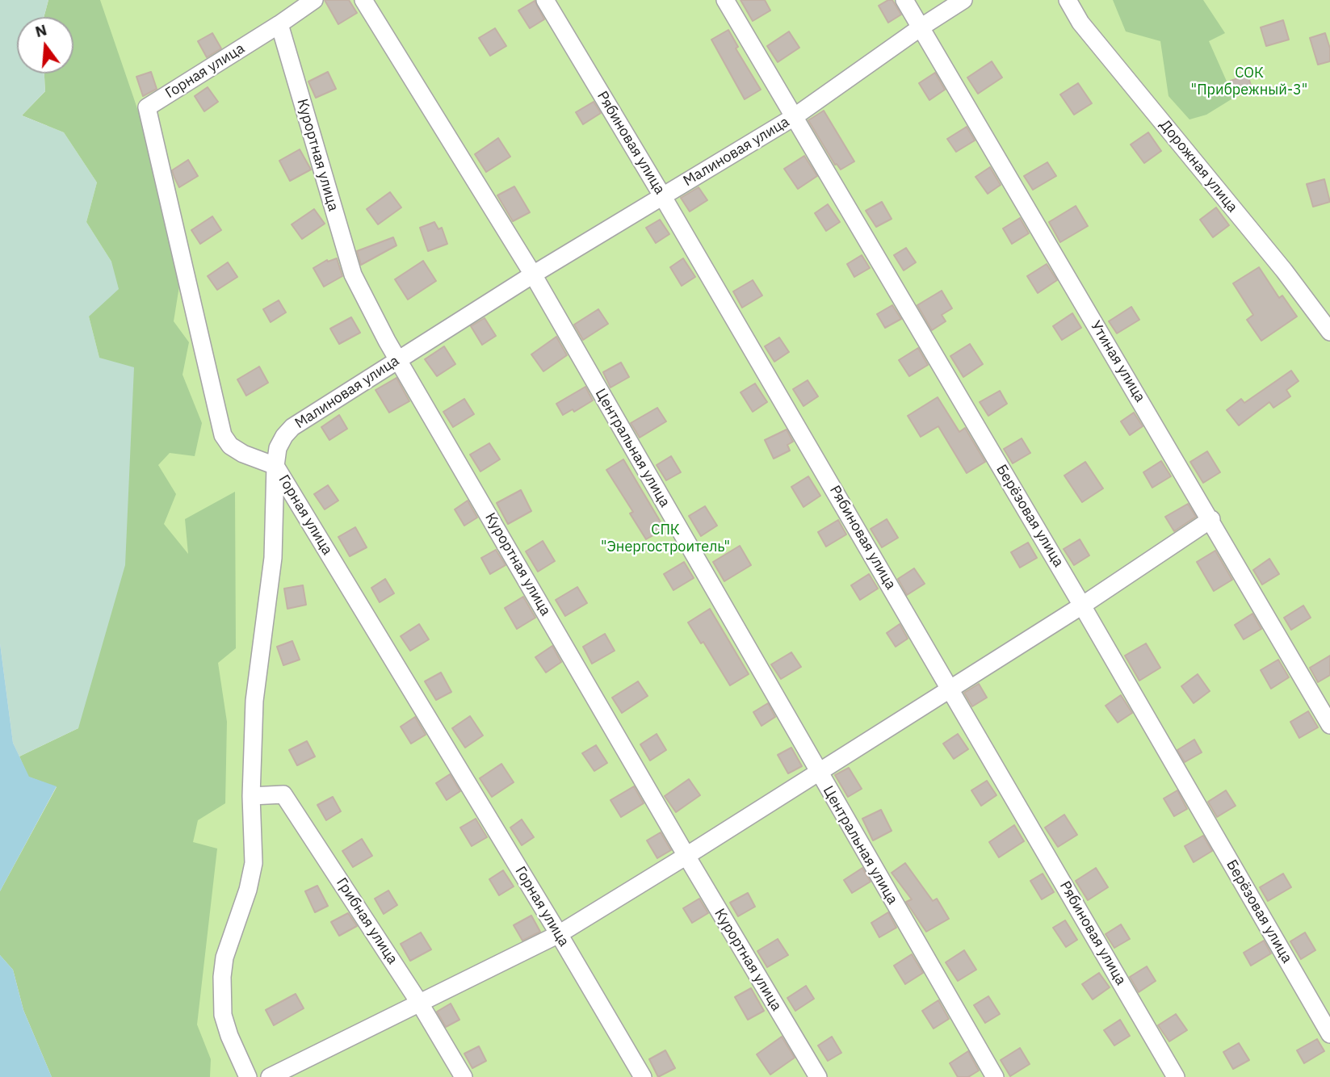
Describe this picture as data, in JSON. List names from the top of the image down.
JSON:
{
  "streets": {
    "street": [
      "Горная улица",
      "Рябиновая улица",
      "Малиновая улица",
      "Курортная улица",
      "Дорожная улица",
      "Утиная улица",
      "Центральная улица",
      "Берёзовая улица",
      "Грибная улица"
    ]
  },
  "crossings": [
    ["Горная улица", "Малиновая улица"],
    ["Горная улица", "Курортная улица"],
    ["Рябиновая улица", "Малиновая улица"],
    ["Малиновая улица", "Курортная улица"],
    ["Малиновая улица", "Утиная улица"],
    ["Малиновая улица", "Центральная улица"],
    ["Малиновая улица", "Берёзовая улица"],
    ["Малиновая улица", "Грибная улица"]
  ],
  "parks": ["СОК \"Прибрежный-3\"", "СПК \"Энергостроитель\""],
  "north": "top"
}
